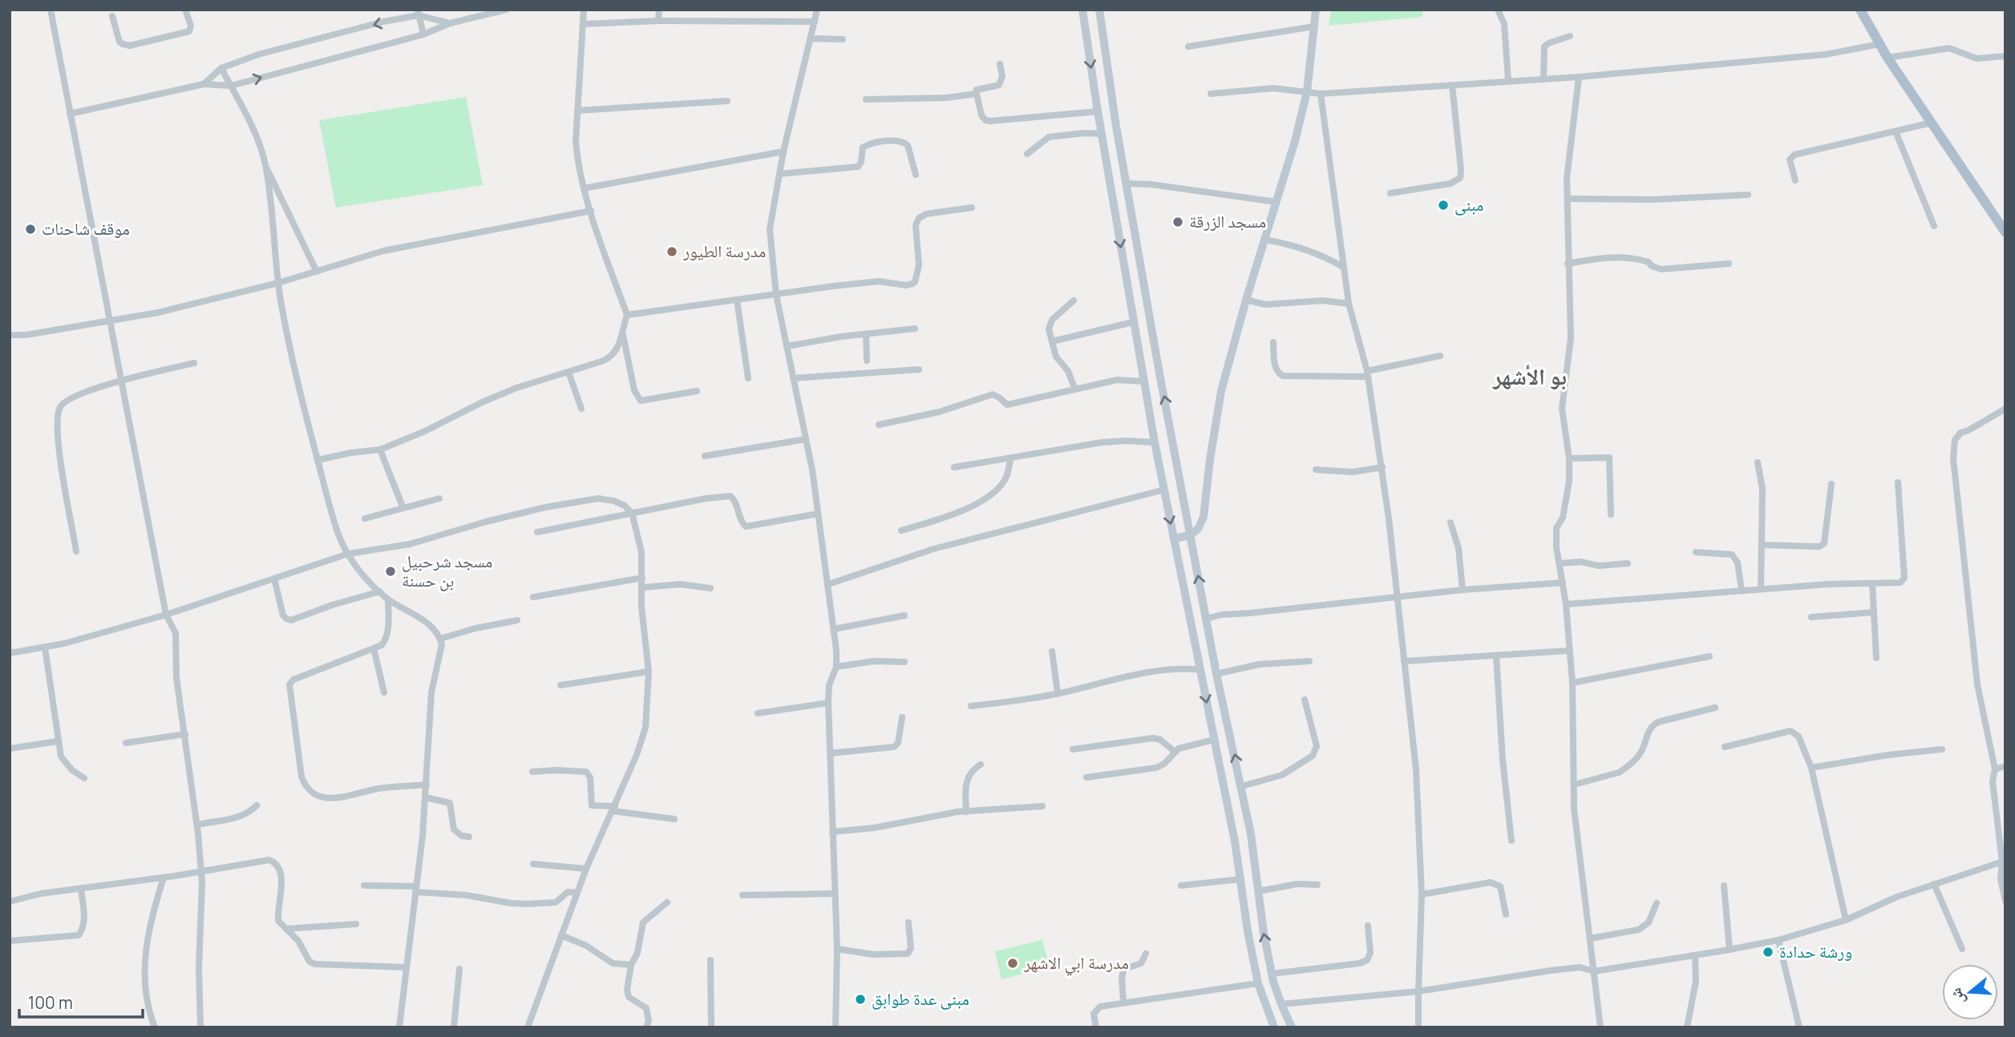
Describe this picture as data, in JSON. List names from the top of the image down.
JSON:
{
  "districts": ["بو الأشهر"],
  "places": [
    "مبنى",
    "مسجد الزرقة",
    "موقف شاحنات",
    "مدرسة الطيور",
    "مسجد شرحبيل بن حسنة",
    "ورشة حدادة",
    "مدرسة ابي الاشهر",
    "مبنى عدة طوابق"
  ],
  "scale_bar": "100 m",
  "north": "left"
}
